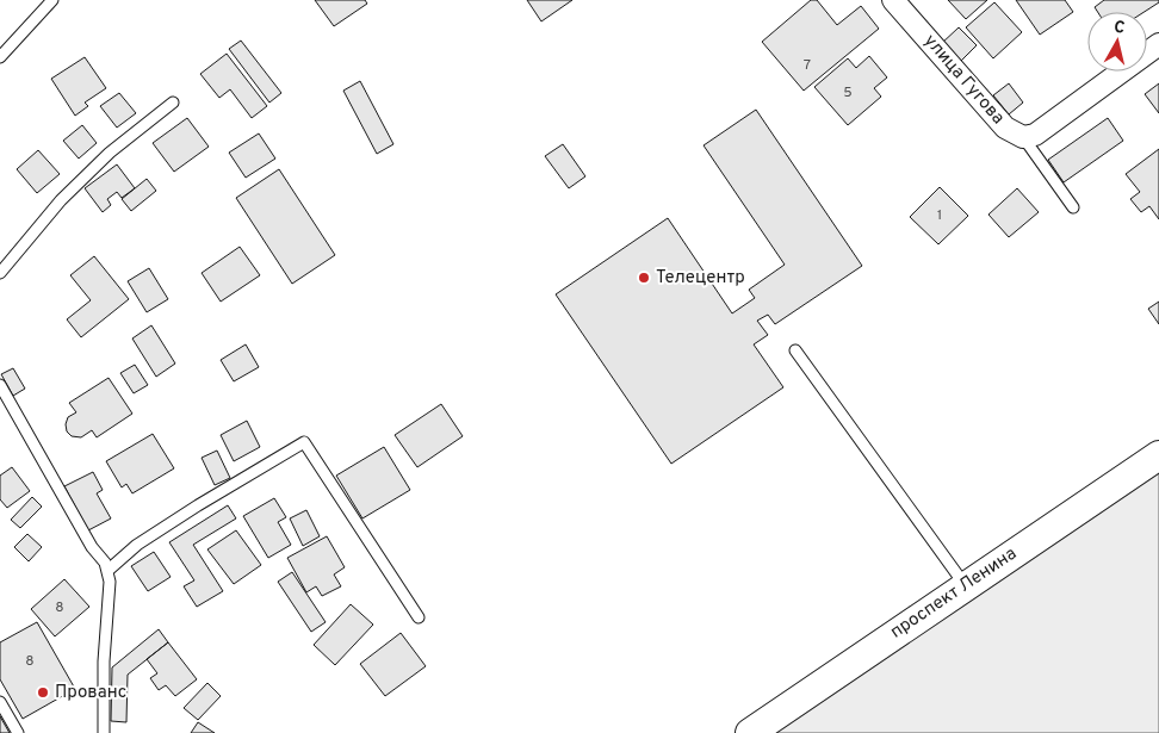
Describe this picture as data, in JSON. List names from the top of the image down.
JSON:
{
  "streets": {
    "street": ["улица Гугова", "проспект Ленина"]
  },
  "places": ["Телецентр", "Прованс"],
  "house_numbers": [
    "7",
    "5",
    "1",
    "8",
    "8"
  ],
  "north": "top"
}
